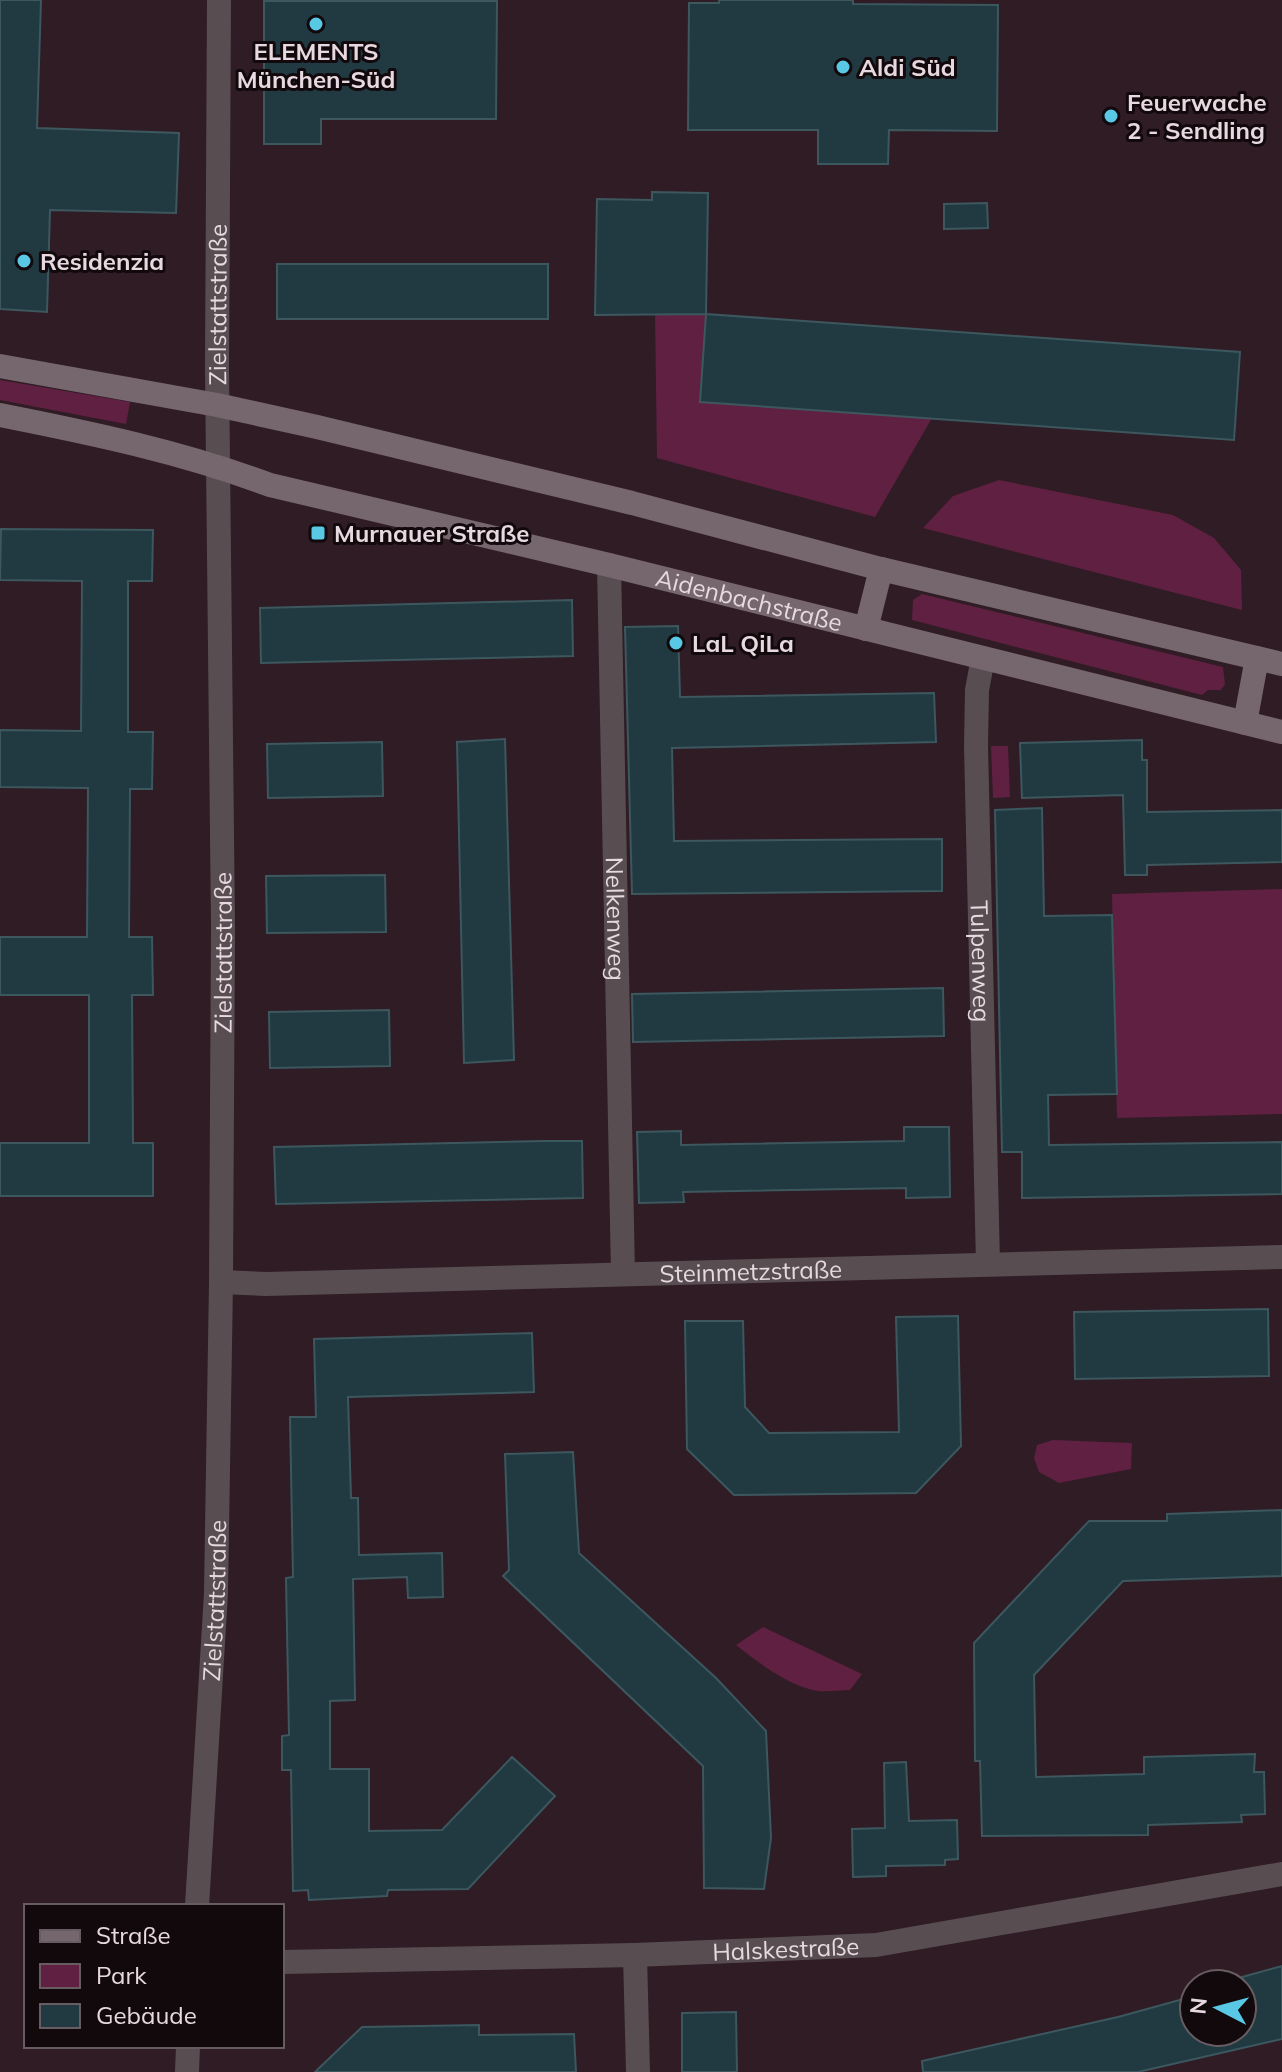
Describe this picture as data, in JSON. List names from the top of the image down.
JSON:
{
  "streets": {
    "main road": ["Aidenbachstraße"],
    "street": [
      "Zielstattstraße",
      "Nelkenweg",
      "Tulpenweg",
      "Steinmetzstraße",
      "Halskestraße"
    ]
  },
  "crossings": [
    ["Zielstattstraße", "Aidenbachstraße"],
    ["Zielstattstraße", "Steinmetzstraße"],
    ["Aidenbachstraße", "Nelkenweg"],
    ["Aidenbachstraße", "Tulpenweg"],
    ["Nelkenweg", "Steinmetzstraße"],
    ["Tulpenweg", "Steinmetzstraße"]
  ],
  "places": {
    "other": [
      "ELEMENTS München-Süd",
      "Aldi Süd",
      "Feuerwache 2 - Sendling",
      "Residenzia",
      "LaL QiLa"
    ],
    "transit": ["Murnauer Straße"]
  },
  "legend": ["Straße", "Park", "Gebäude"],
  "north": "left"
}
